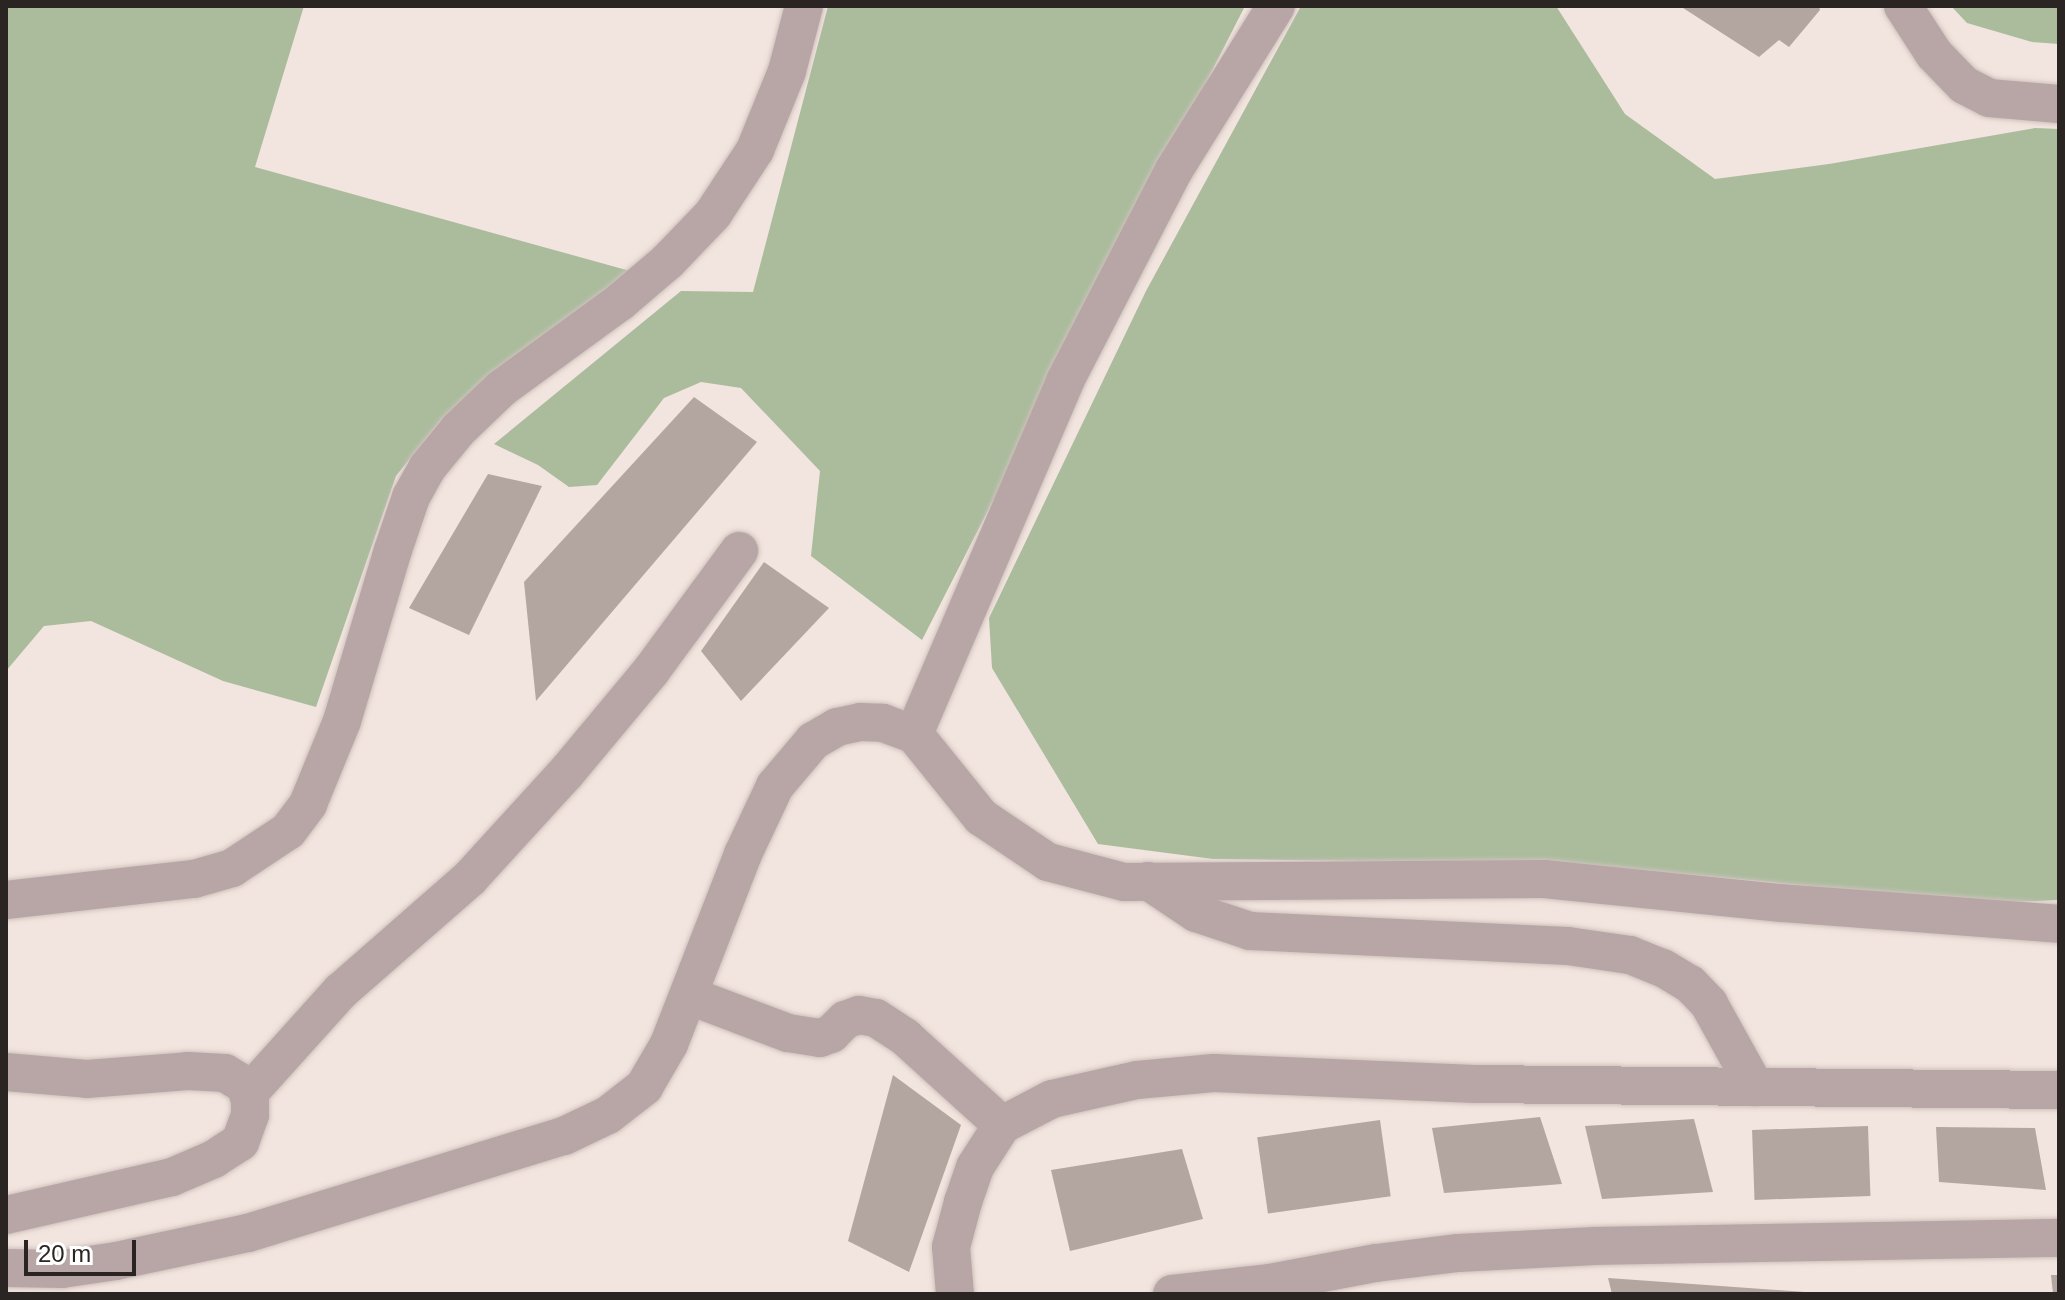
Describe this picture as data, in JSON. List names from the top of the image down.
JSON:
{
  "scale_bar": "20 m"
}
